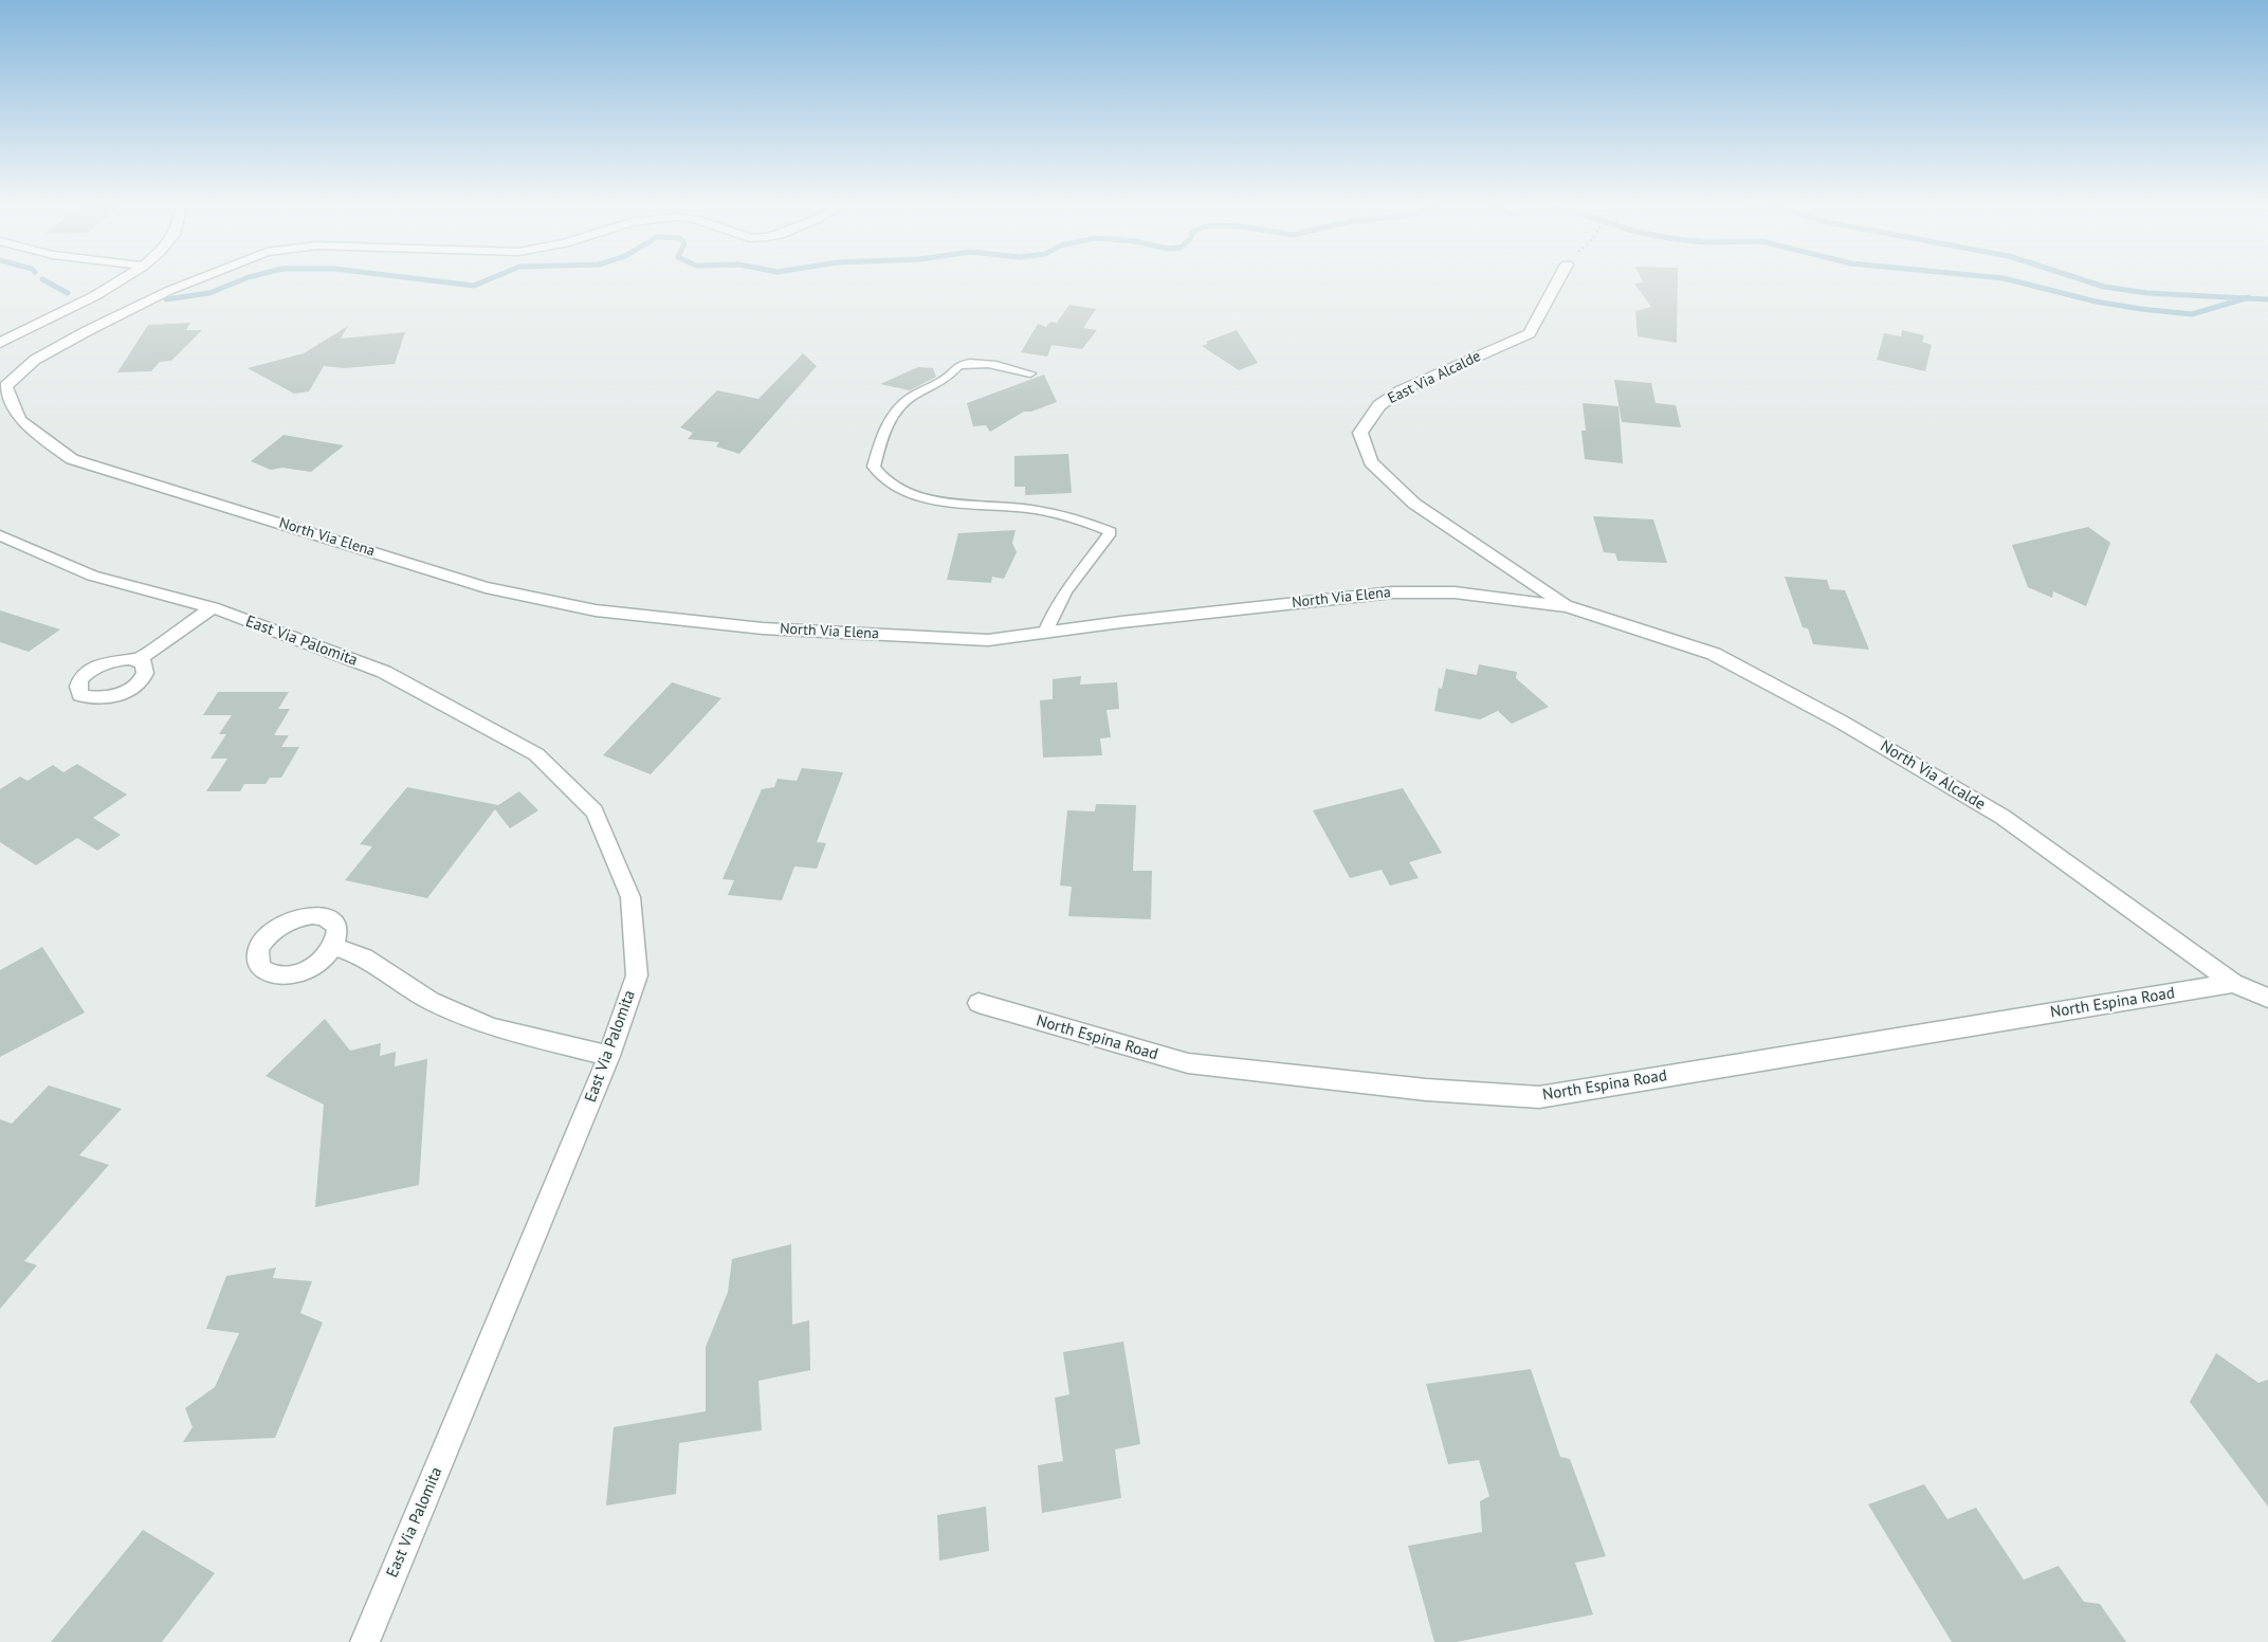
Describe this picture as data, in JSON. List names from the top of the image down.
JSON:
{
  "streets": {
    "street": [
      "East Via Alcalde",
      "North Via Elena",
      "East Via Palomita",
      "North Via Alcalde",
      "North Espina Road"
    ]
  },
  "crossings": [
    ["East Via Alcalde", "North Via Elena"],
    ["East Via Alcalde", "North Via Alcalde"],
    ["North Via Elena", "North Via Alcalde"],
    ["North Via Alcalde", "North Espina Road"]
  ]
}
